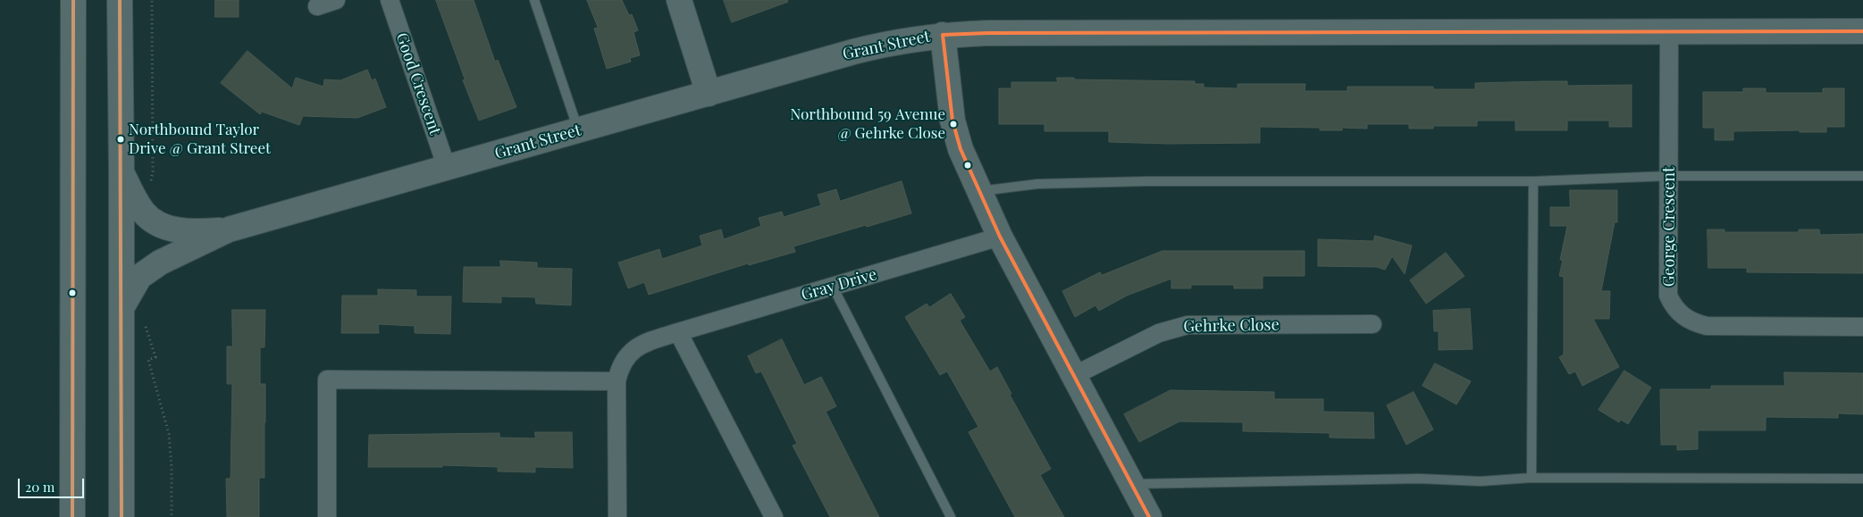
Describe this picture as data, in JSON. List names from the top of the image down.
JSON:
{
  "streets": {
    "street": [
      "Grant Street",
      "Good Crescent",
      "George Crescent",
      "Gray Drive",
      "Gehrke Close"
    ]
  },
  "crossings": [
    ["Grant Street", "Good Crescent"],
    ["Grant Street", "George Crescent"]
  ],
  "places": ["Northbound 59 Avenue @ Gehrke Close", "Northbound Taylor Drive @ Grant Street"],
  "scale_bar": "20 m"
}
